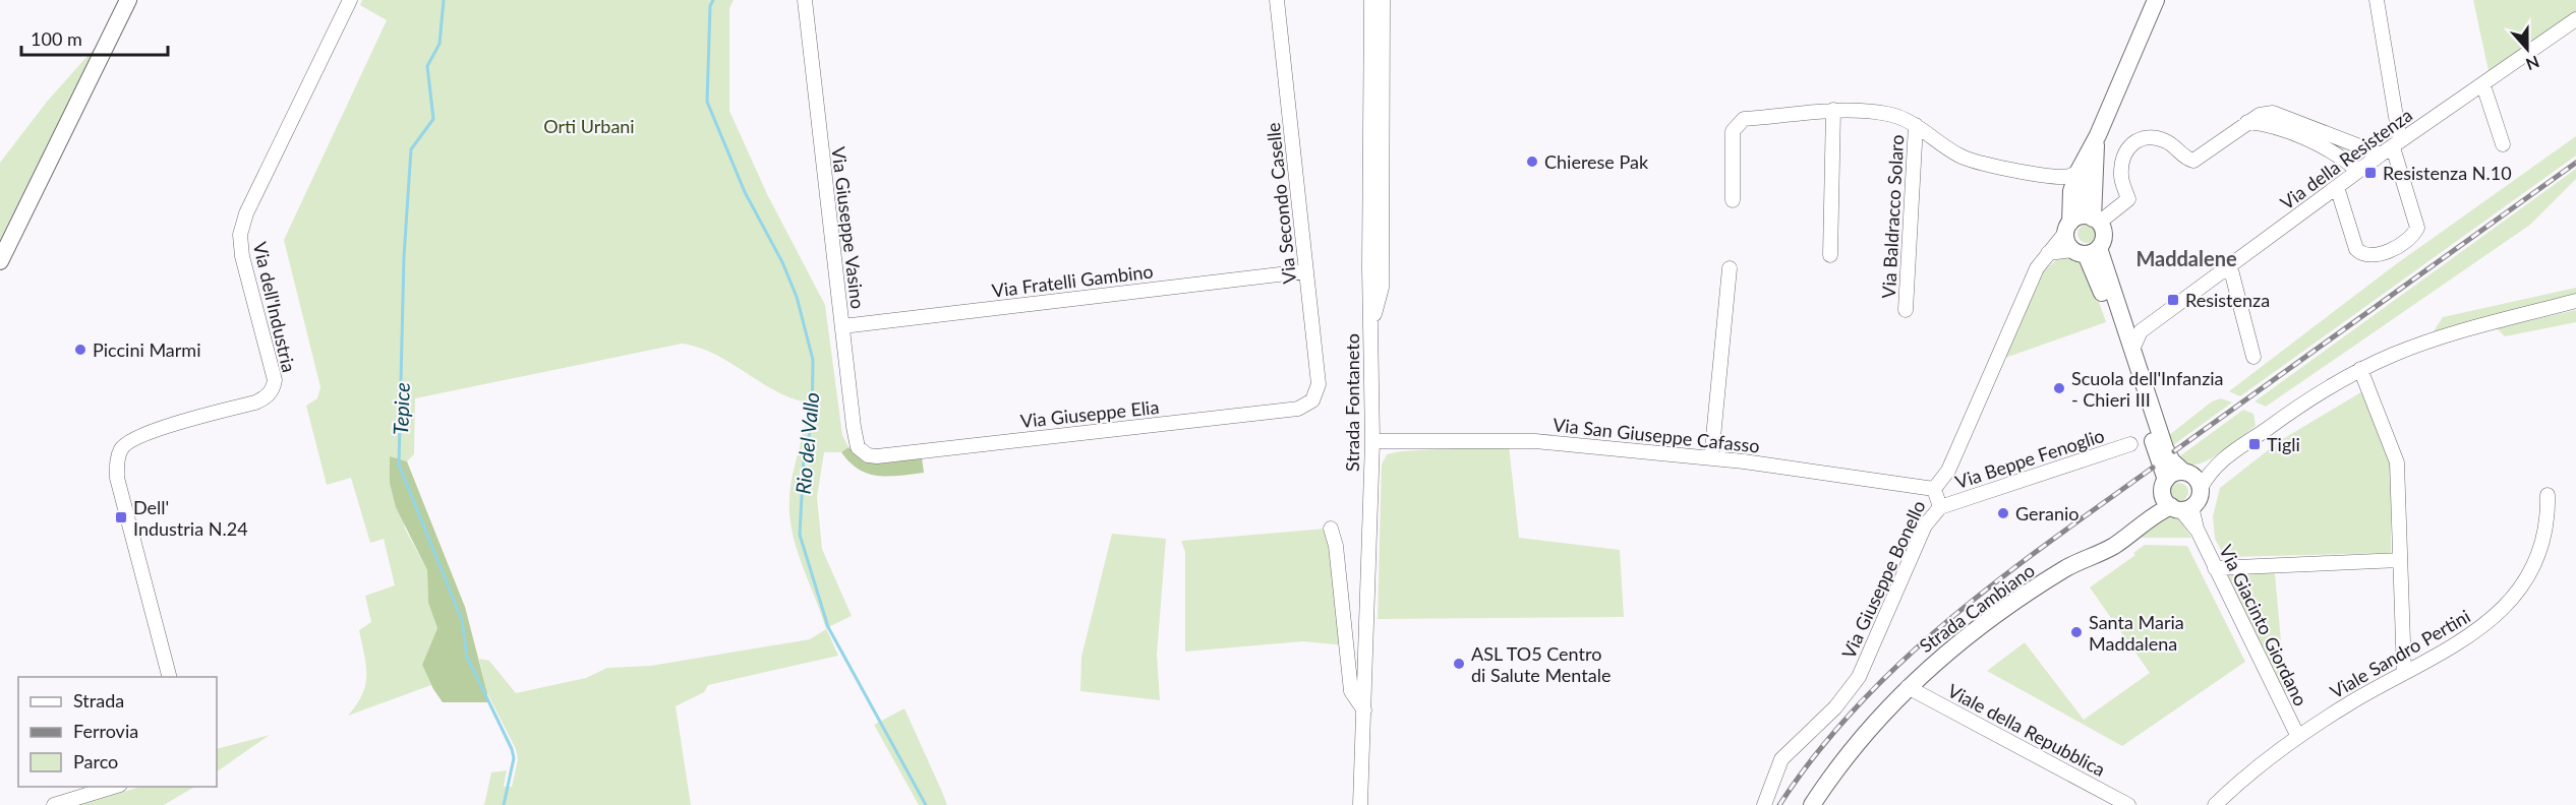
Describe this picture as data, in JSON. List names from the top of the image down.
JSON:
{
  "streets": {
    "main road": ["Strada Cambiano"],
    "street": [
      "Via della Resistenza",
      "Via Secondo Caselle",
      "Via Baldracco Solaro",
      "Via Giuseppe Vasino",
      "Via Fratelli Gambino",
      "Via dell'Industria",
      "Strada Fontaneto",
      "Via Giuseppe Elia",
      "Via San Giuseppe Cafasso",
      "Via Beppe Fenoglio",
      "Via Giuseppe Bonello",
      "Via Giacinto Giordano",
      "Viale Sandro Pertini",
      "Viale della Repubblica"
    ]
  },
  "crossings": [
    ["Via Secondo Caselle", "Via Fratelli Gambino"],
    ["Via Secondo Caselle", "Via Giuseppe Elia"],
    ["Via Giuseppe Vasino", "Via Fratelli Gambino"],
    ["Via Giuseppe Vasino", "Via Giuseppe Elia"],
    ["Strada Fontaneto", "Via San Giuseppe Cafasso"],
    ["Via San Giuseppe Cafasso", "Via Giuseppe Bonello"],
    ["Via Beppe Fenoglio", "Via Giuseppe Bonello"],
    ["Strada Cambiano", "Via Giacinto Giordano"],
    ["Strada Cambiano", "Viale della Repubblica"],
    ["Via Giacinto Giordano", "Viale Sandro Pertini"]
  ],
  "districts": ["Maddalene"],
  "water": ["Tepice", "Rio del Vallo"],
  "parks": ["Orti Urbani"],
  "places": {
    "other": [
      "Chierese Pak",
      "Piccini Marmi",
      "Scuola dell'Infanzia - Chieri III",
      "Geranio",
      "Santa Maria Maddalena",
      "ASL TO5 Centro di Salute Mentale"
    ],
    "transit": [
      "Resistenza N.10",
      "Resistenza",
      "Tigli",
      "Dell' Industria N.24"
    ]
  },
  "legend": ["Strada", "Ferrovia", "Parco"],
  "scale_bar": "100 m",
  "north": "bottom"
}
